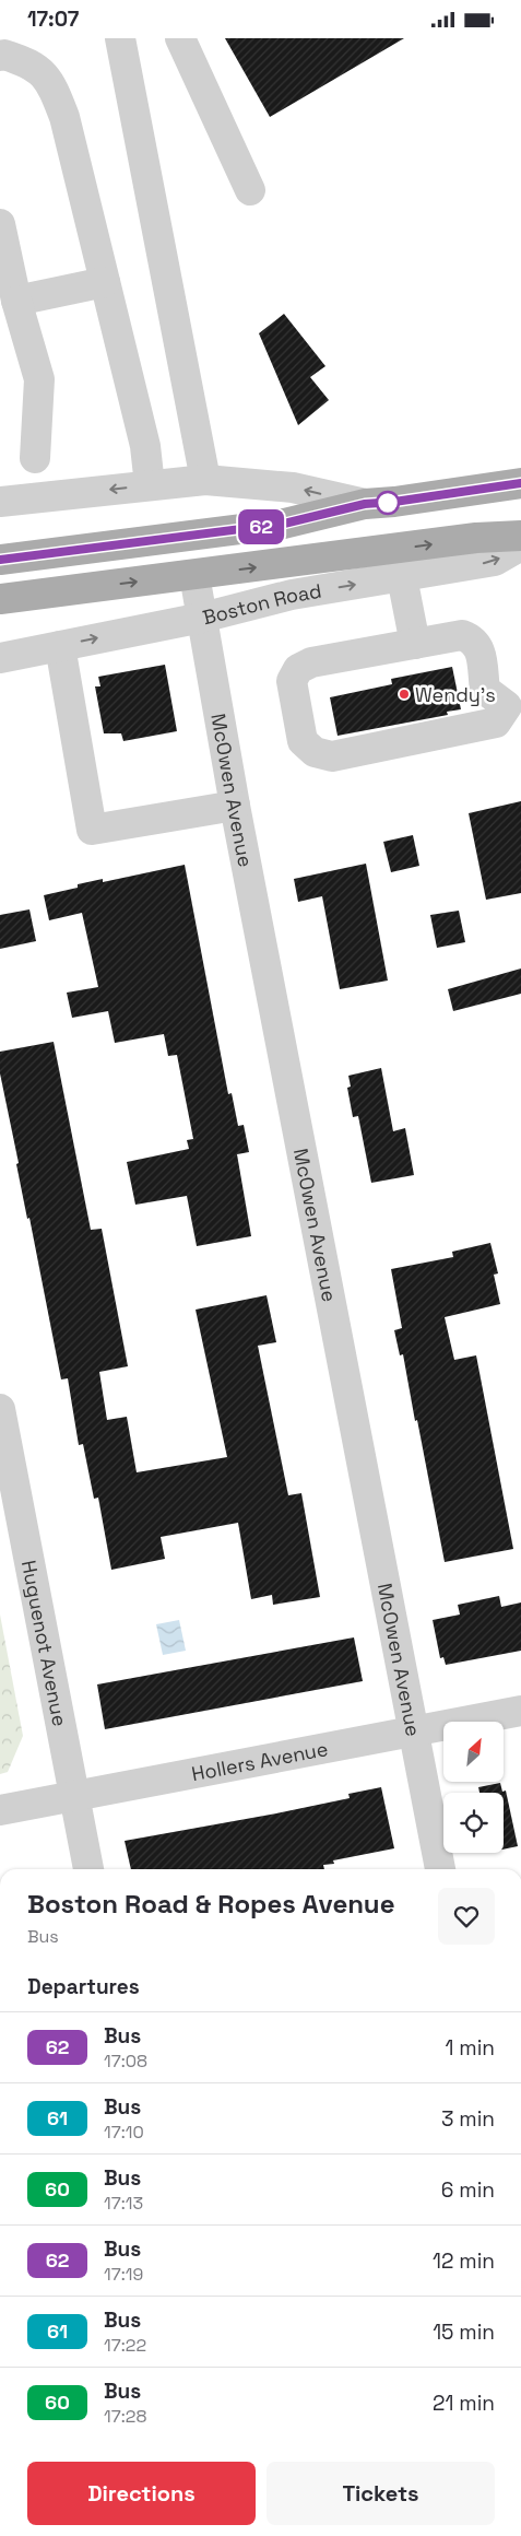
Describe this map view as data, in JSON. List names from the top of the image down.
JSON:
{
  "streets": {
    "main road": ["Boston Road"],
    "street": ["McOwen Avenue", "Huguenot Avenue", "Hollers Avenue"]
  },
  "crossings": [
    ["Boston Road", "McOwen Avenue"],
    ["McOwen Avenue", "Hollers Avenue"],
    ["Huguenot Avenue", "Hollers Avenue"]
  ],
  "places": ["Wendy's"],
  "lines": ["bus line 62"],
  "north": "top right",
  "page": {
    "status": "17:07",
    "on_map": "62",
    "heading": [
      ["Boston Road & Ropes Avenue", "Bus"],
      "Departures"
    ],
    "list": [
      {
        "mark": "62",
        "name": "Bus",
        "note": "17:08",
        "value": "1 min"
      },
      {
        "mark": "61",
        "name": "Bus",
        "note": "17:10",
        "value": "3 min"
      },
      {
        "mark": "60",
        "name": "Bus",
        "note": "17:13",
        "value": "6 min"
      },
      {
        "mark": "62",
        "name": "Bus",
        "note": "17:19",
        "value": "12 min"
      },
      {
        "mark": "61",
        "name": "Bus",
        "note": "17:22",
        "value": "15 min"
      },
      {
        "mark": "60",
        "name": "Bus",
        "note": "17:28",
        "value": "21 min"
      }
    ],
    "buttons": ["Directions", "Tickets"]
  }
}
